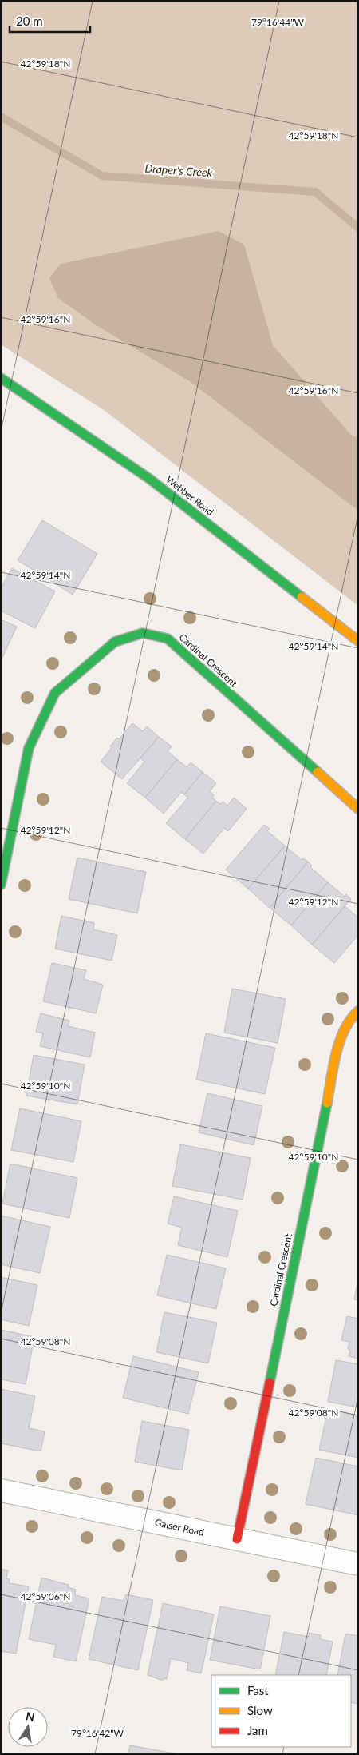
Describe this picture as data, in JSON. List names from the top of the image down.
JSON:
{
  "streets": {
    "street": ["Webber Road", "Cardinal Crescent", "Gaiser Road"]
  },
  "crossings": [
    ["Cardinal Crescent", "Gaiser Road"]
  ],
  "water": ["Draper's Creek"],
  "legend": ["Fast", "Slow", "Jam"],
  "scale_bar": "20 m",
  "north": "top",
  "coordinates": [
    "79°16'44\"W",
    "42°59'18\"N",
    "42°59'16\"N",
    "42°59'14\"N",
    "42°59'12\"N",
    "42°59'10\"N",
    "42°59'08\"N",
    "42°59'06\"N",
    "79°16'42\"W"
  ]
}
